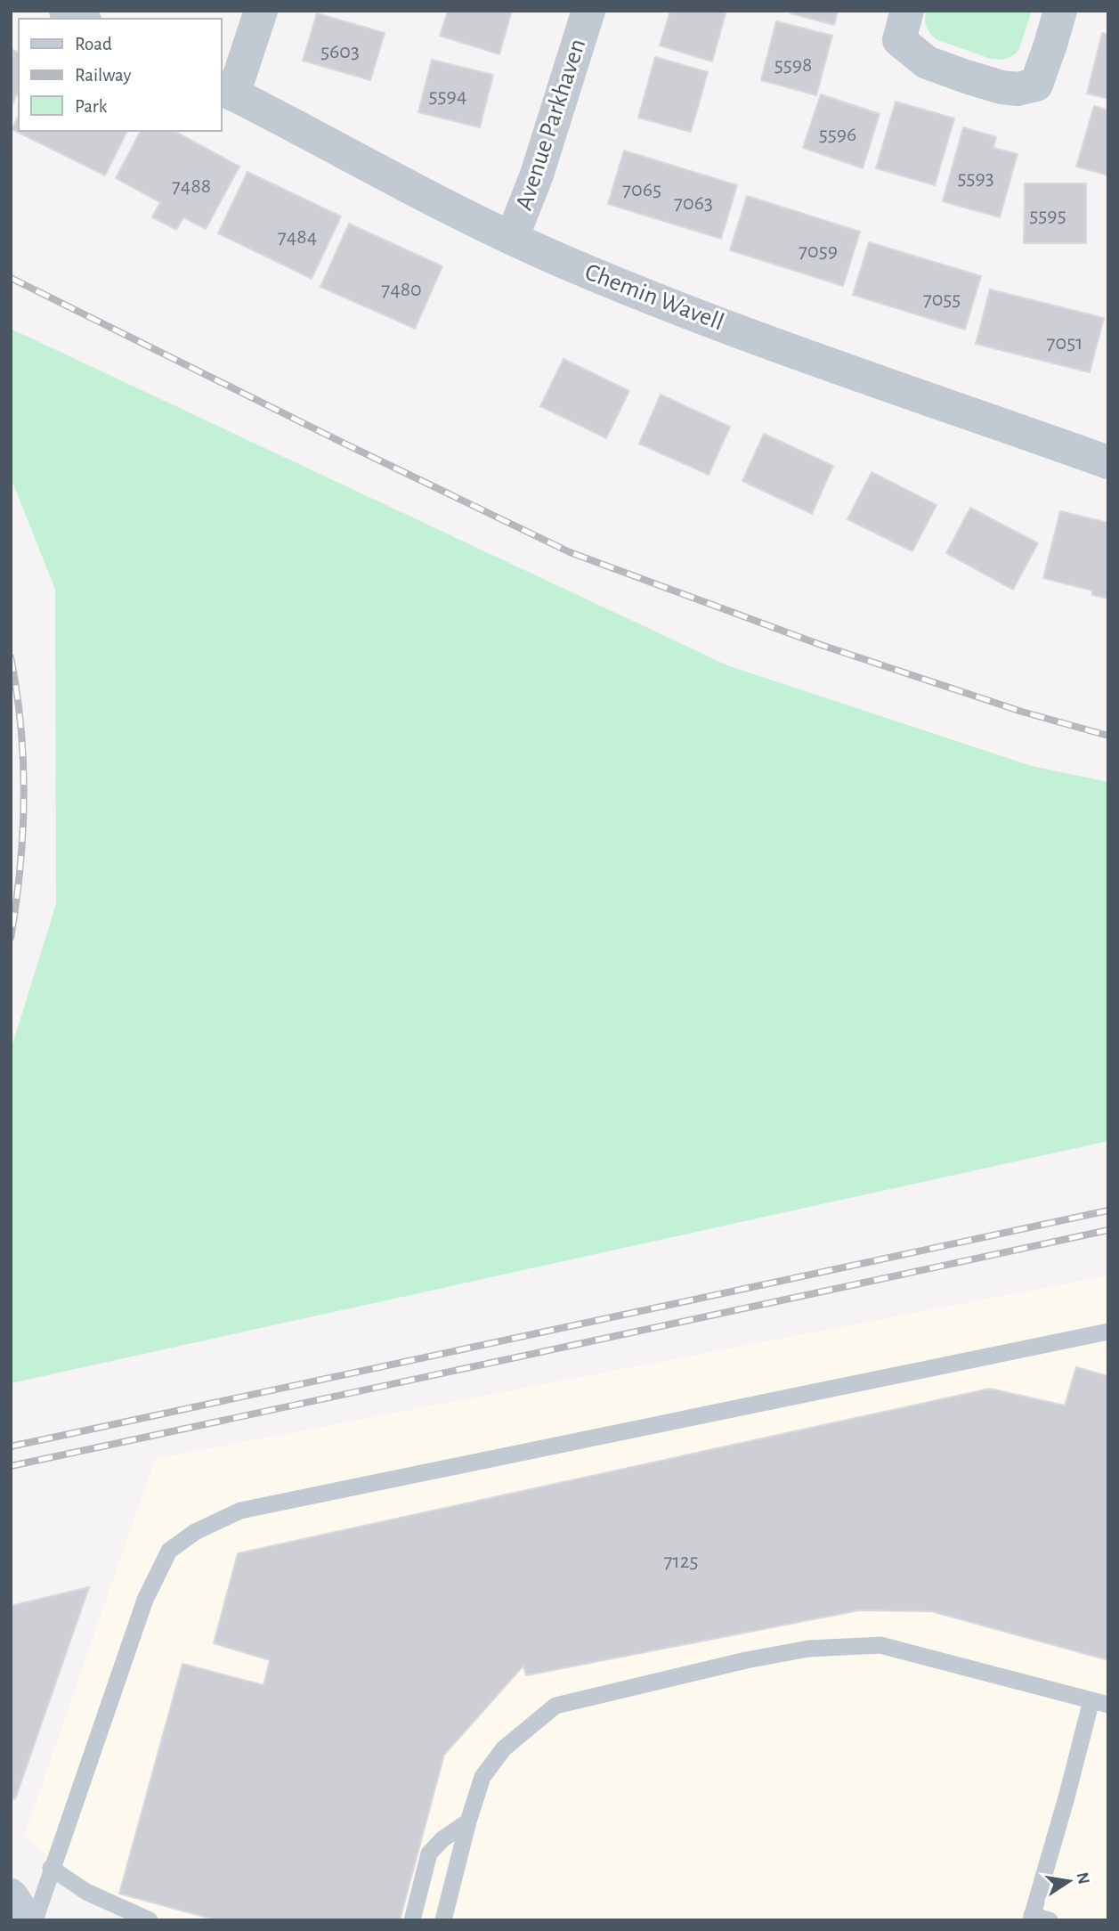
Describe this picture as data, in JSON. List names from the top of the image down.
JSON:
{
  "streets": {
    "street": ["Avenue Parkhaven", "Chemin Wavell"]
  },
  "crossings": [
    ["Avenue Parkhaven", "Chemin Wavell"]
  ],
  "house_numbers": [
    "5603",
    "5598",
    "5594",
    "5596",
    "5593",
    "7488",
    "7065",
    "7063",
    "5595",
    "7484",
    "7059",
    "7480",
    "7055",
    "7051",
    "7125"
  ],
  "legend": ["Road", "Railway", "Park"],
  "north": "right"
}
